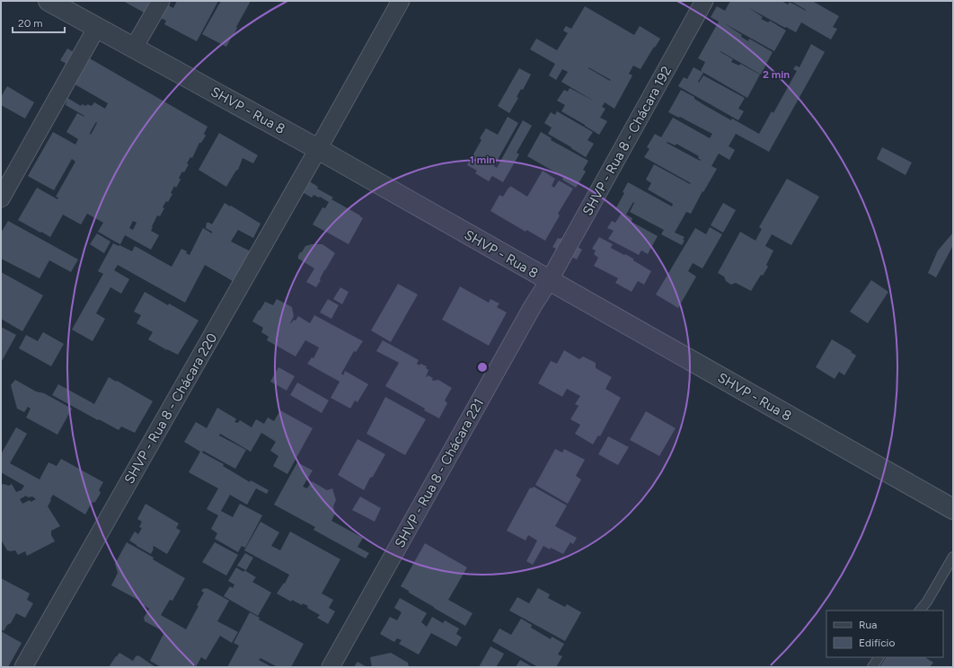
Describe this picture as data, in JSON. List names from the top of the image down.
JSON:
{
  "streets": {
    "street": [
      "SHVP - Rua 8",
      "SHVP - Rua 8 - Chácara 192",
      "SHVP - Rua 8 - Chácara 220",
      "SHVP - Rua 8 - Chácara 221"
    ]
  },
  "crossings": [
    ["SHVP - Rua 8", "SHVP - Rua 8 - Chácara 192"],
    ["SHVP - Rua 8", "SHVP - Rua 8 - Chácara 220"],
    ["SHVP - Rua 8", "SHVP - Rua 8 - Chácara 221"],
    ["SHVP - Rua 8 - Chácara 192", "SHVP - Rua 8 - Chácara 221"]
  ],
  "legend": ["Rua", "Edifício"],
  "scale_bar": "20 m",
  "rings": ["2 min", "1 min"]
}
